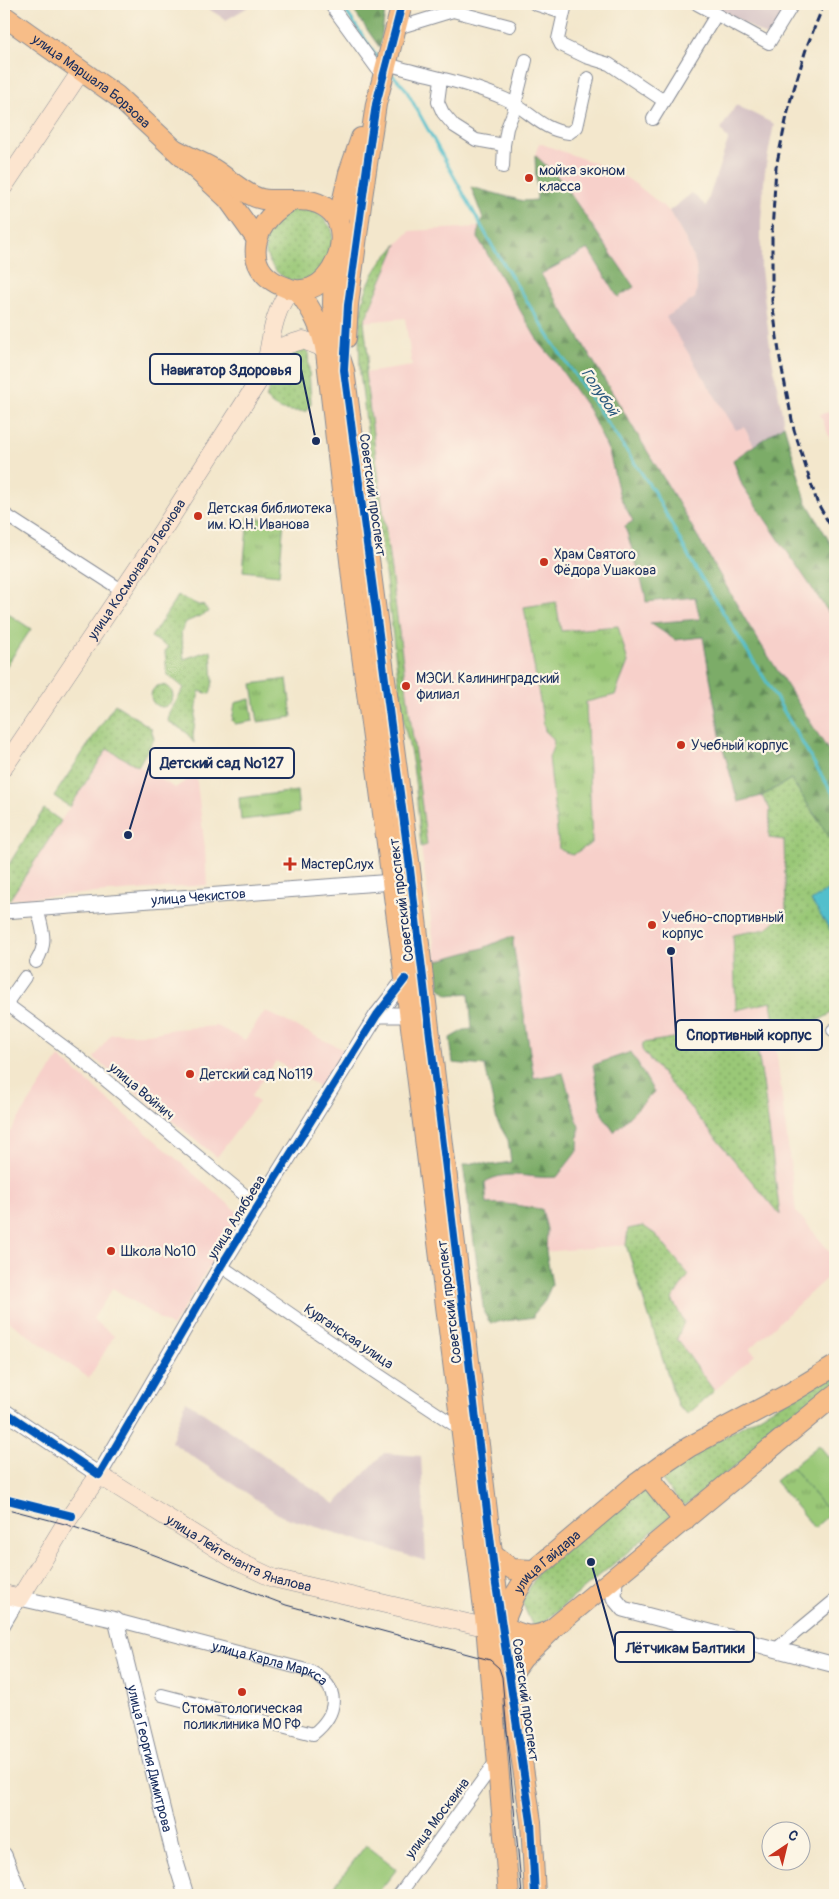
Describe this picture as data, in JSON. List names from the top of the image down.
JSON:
{
  "streets": {
    "main road": [
      "улица Маршала Борзова",
      "Советский проспект",
      "улица Космонавта Леонова",
      "улица Алябьева",
      "улица Лейтенанта Яналова",
      "улица Гайдара"
    ],
    "street": [
      "улица Чекистов",
      "улица Войнич",
      "Курганская улица",
      "улица Карла Маркса",
      "улица Георгия Димитрова",
      "улица Москвина"
    ]
  },
  "crossings": [
    ["улица Маршала Борзова", "Советский проспект"],
    ["улица Маршала Борзова", "улица Космонавта Леонова"],
    ["Советский проспект", "улица Космонавта Леонова"],
    ["Советский проспект", "улица Чекистов"],
    ["Советский проспект", "улица Алябьева"],
    ["Советский проспект", "Курганская улица"],
    ["Советский проспект", "улица Лейтенанта Яналова"],
    ["Советский проспект", "улица Гайдара"],
    ["Советский проспект", "улица Москвина"],
    ["улица Войнич", "улица Алябьева"],
    ["улица Алябьева", "Курганская улица"],
    ["улица Алябьева", "улица Лейтенанта Яналова"],
    ["улица Алябьева", "улица Карла Маркса"],
    ["улица Лейтенанта Яналова", "улица Гайдара"],
    ["улица Карла Маркса", "улица Георгия Димитрова"]
  ],
  "water": ["Голубой"],
  "places": {
    "other": [
      "мойка эконом класса",
      "Навигатор Здоровья",
      "Детская библиотека им. Ю.Н. Иванова",
      "Храм Святого Фёдора Ушакова",
      "МЭСИ. Калининградский филиал",
      "Учебный корпус",
      "Детский сад №127",
      "Учебно-спортивный корпус",
      "Спортивный корпус",
      "Детский сад №119",
      "Школа №10",
      "Лётчикам Балтики",
      "Стоматологическая поликлиника МО РФ"
    ],
    "health": ["МастерСлух"]
  },
  "north": "top right"
}
